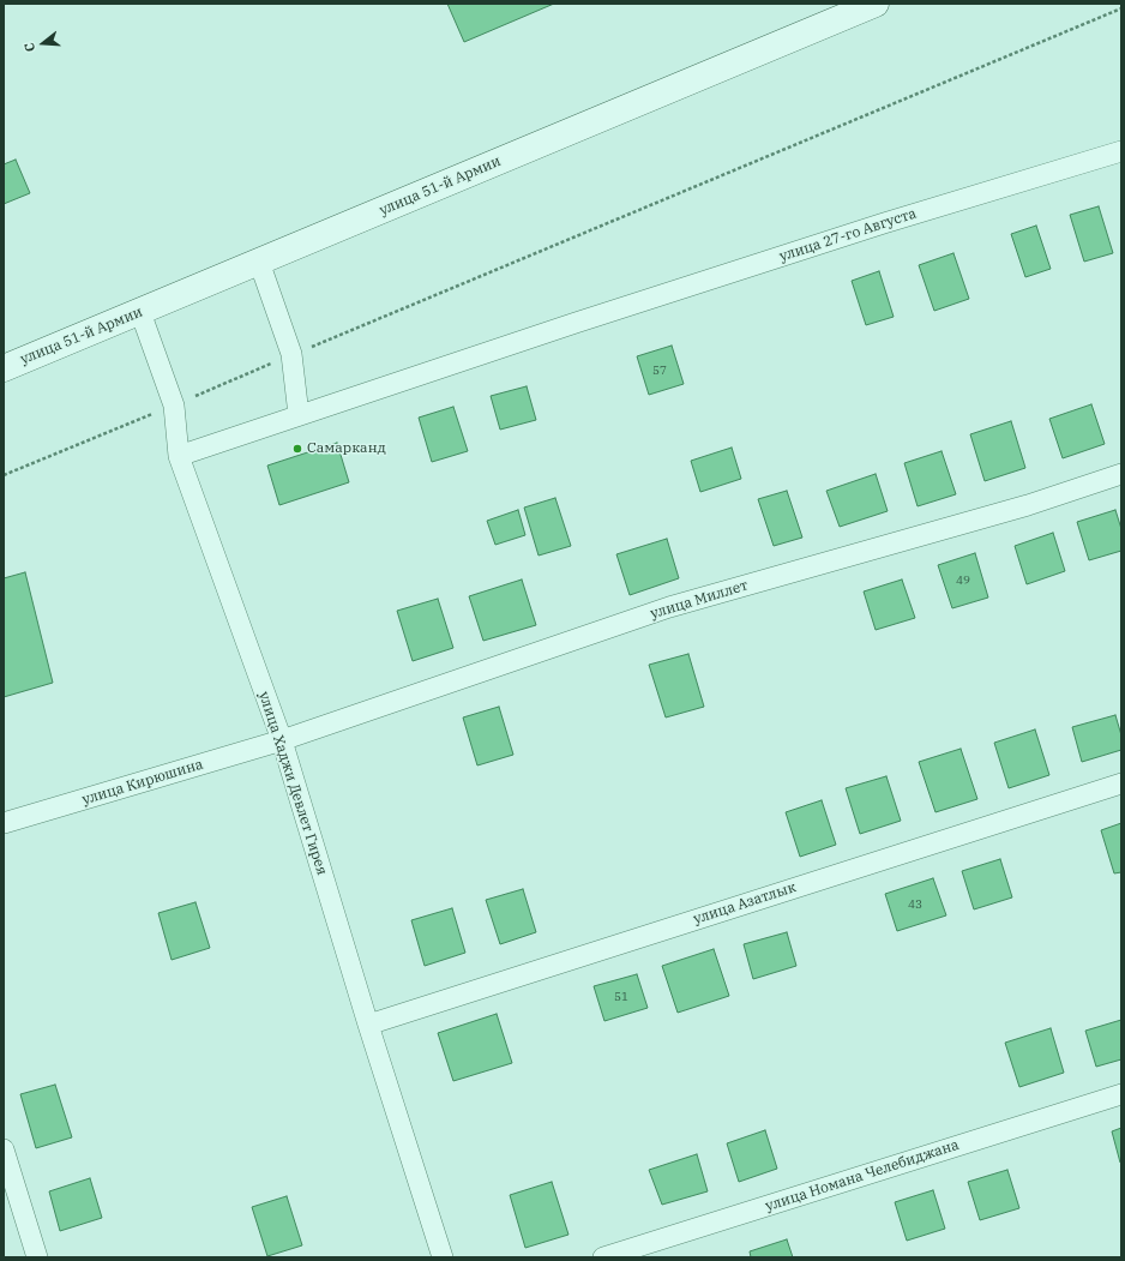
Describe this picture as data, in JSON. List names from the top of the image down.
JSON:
{
  "streets": {
    "main road": ["улица 51-й Армии"],
    "street": [
      "улица 27-го Августа",
      "улица Миллет",
      "улица Кирюшина",
      "улица Хаджи Девлет Гирея",
      "улица Азатлык",
      "улица Номана Челебиджана"
    ]
  },
  "crossings": [
    ["улица 51-й Армии", "улица Хаджи Девлет Гирея"],
    ["улица 27-го Августа", "улица Хаджи Девлет Гирея"],
    ["улица Миллет", "улица Кирюшина"],
    ["улица Миллет", "улица Хаджи Девлет Гирея"],
    ["улица Кирюшина", "улица Хаджи Девлет Гирея"],
    ["улица Хаджи Девлет Гирея", "улица Азатлык"]
  ],
  "places": ["Самарканд"],
  "house_numbers": [
    "57",
    "49",
    "43",
    "51"
  ],
  "north": "left"
}
